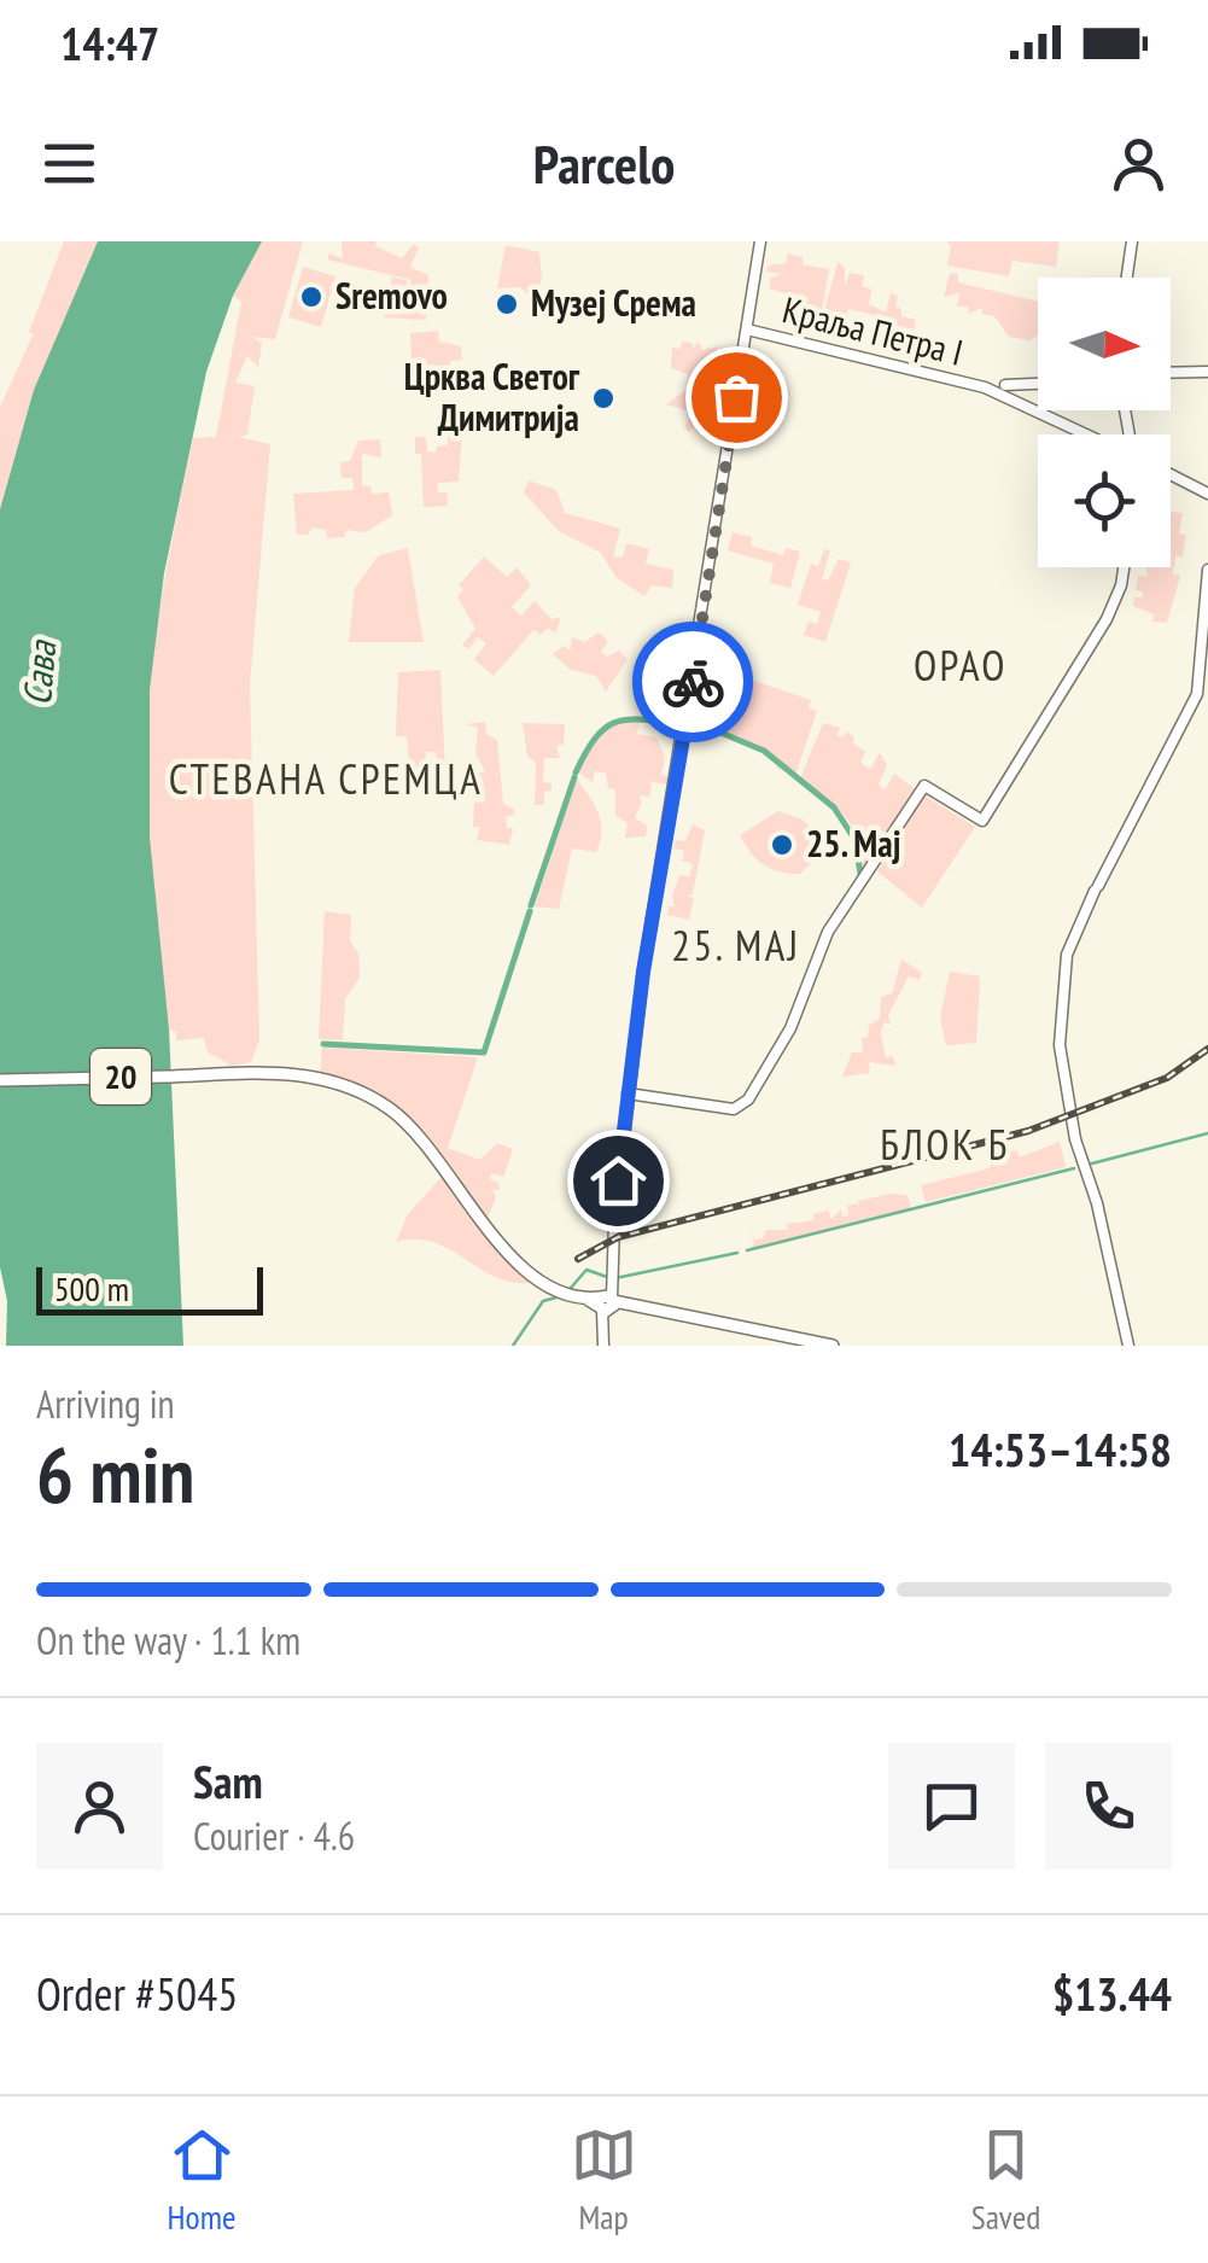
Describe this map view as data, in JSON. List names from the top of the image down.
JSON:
{
  "streets": {
    "main road": ["20"],
    "street": ["Краља Петра I"]
  },
  "districts": [
    "ОРАО",
    "СТЕВАНА СРЕМЦА",
    "25. МАЈ",
    "БЛОК Б"
  ],
  "water": ["Сава"],
  "places": [
    "Sremovo",
    "Музеј Срема",
    "Црква Светог Димитрија",
    "25. Maj"
  ],
  "scale_bar": "500 m",
  "north": "right",
  "page": {
    "status": "14:47",
    "header": "Parcelo",
    "scale": "500 m",
    "heading": ["6 min", "Arriving in", "14:53–14:58"],
    "panel": [
      "Sam",
      "Courier · 4.6",
      "Order #5045",
      "$13.44"
    ],
    "bar": "On the way · 1.1 km",
    "tabs": ["Home", "Map", "Saved"]
  }
}
